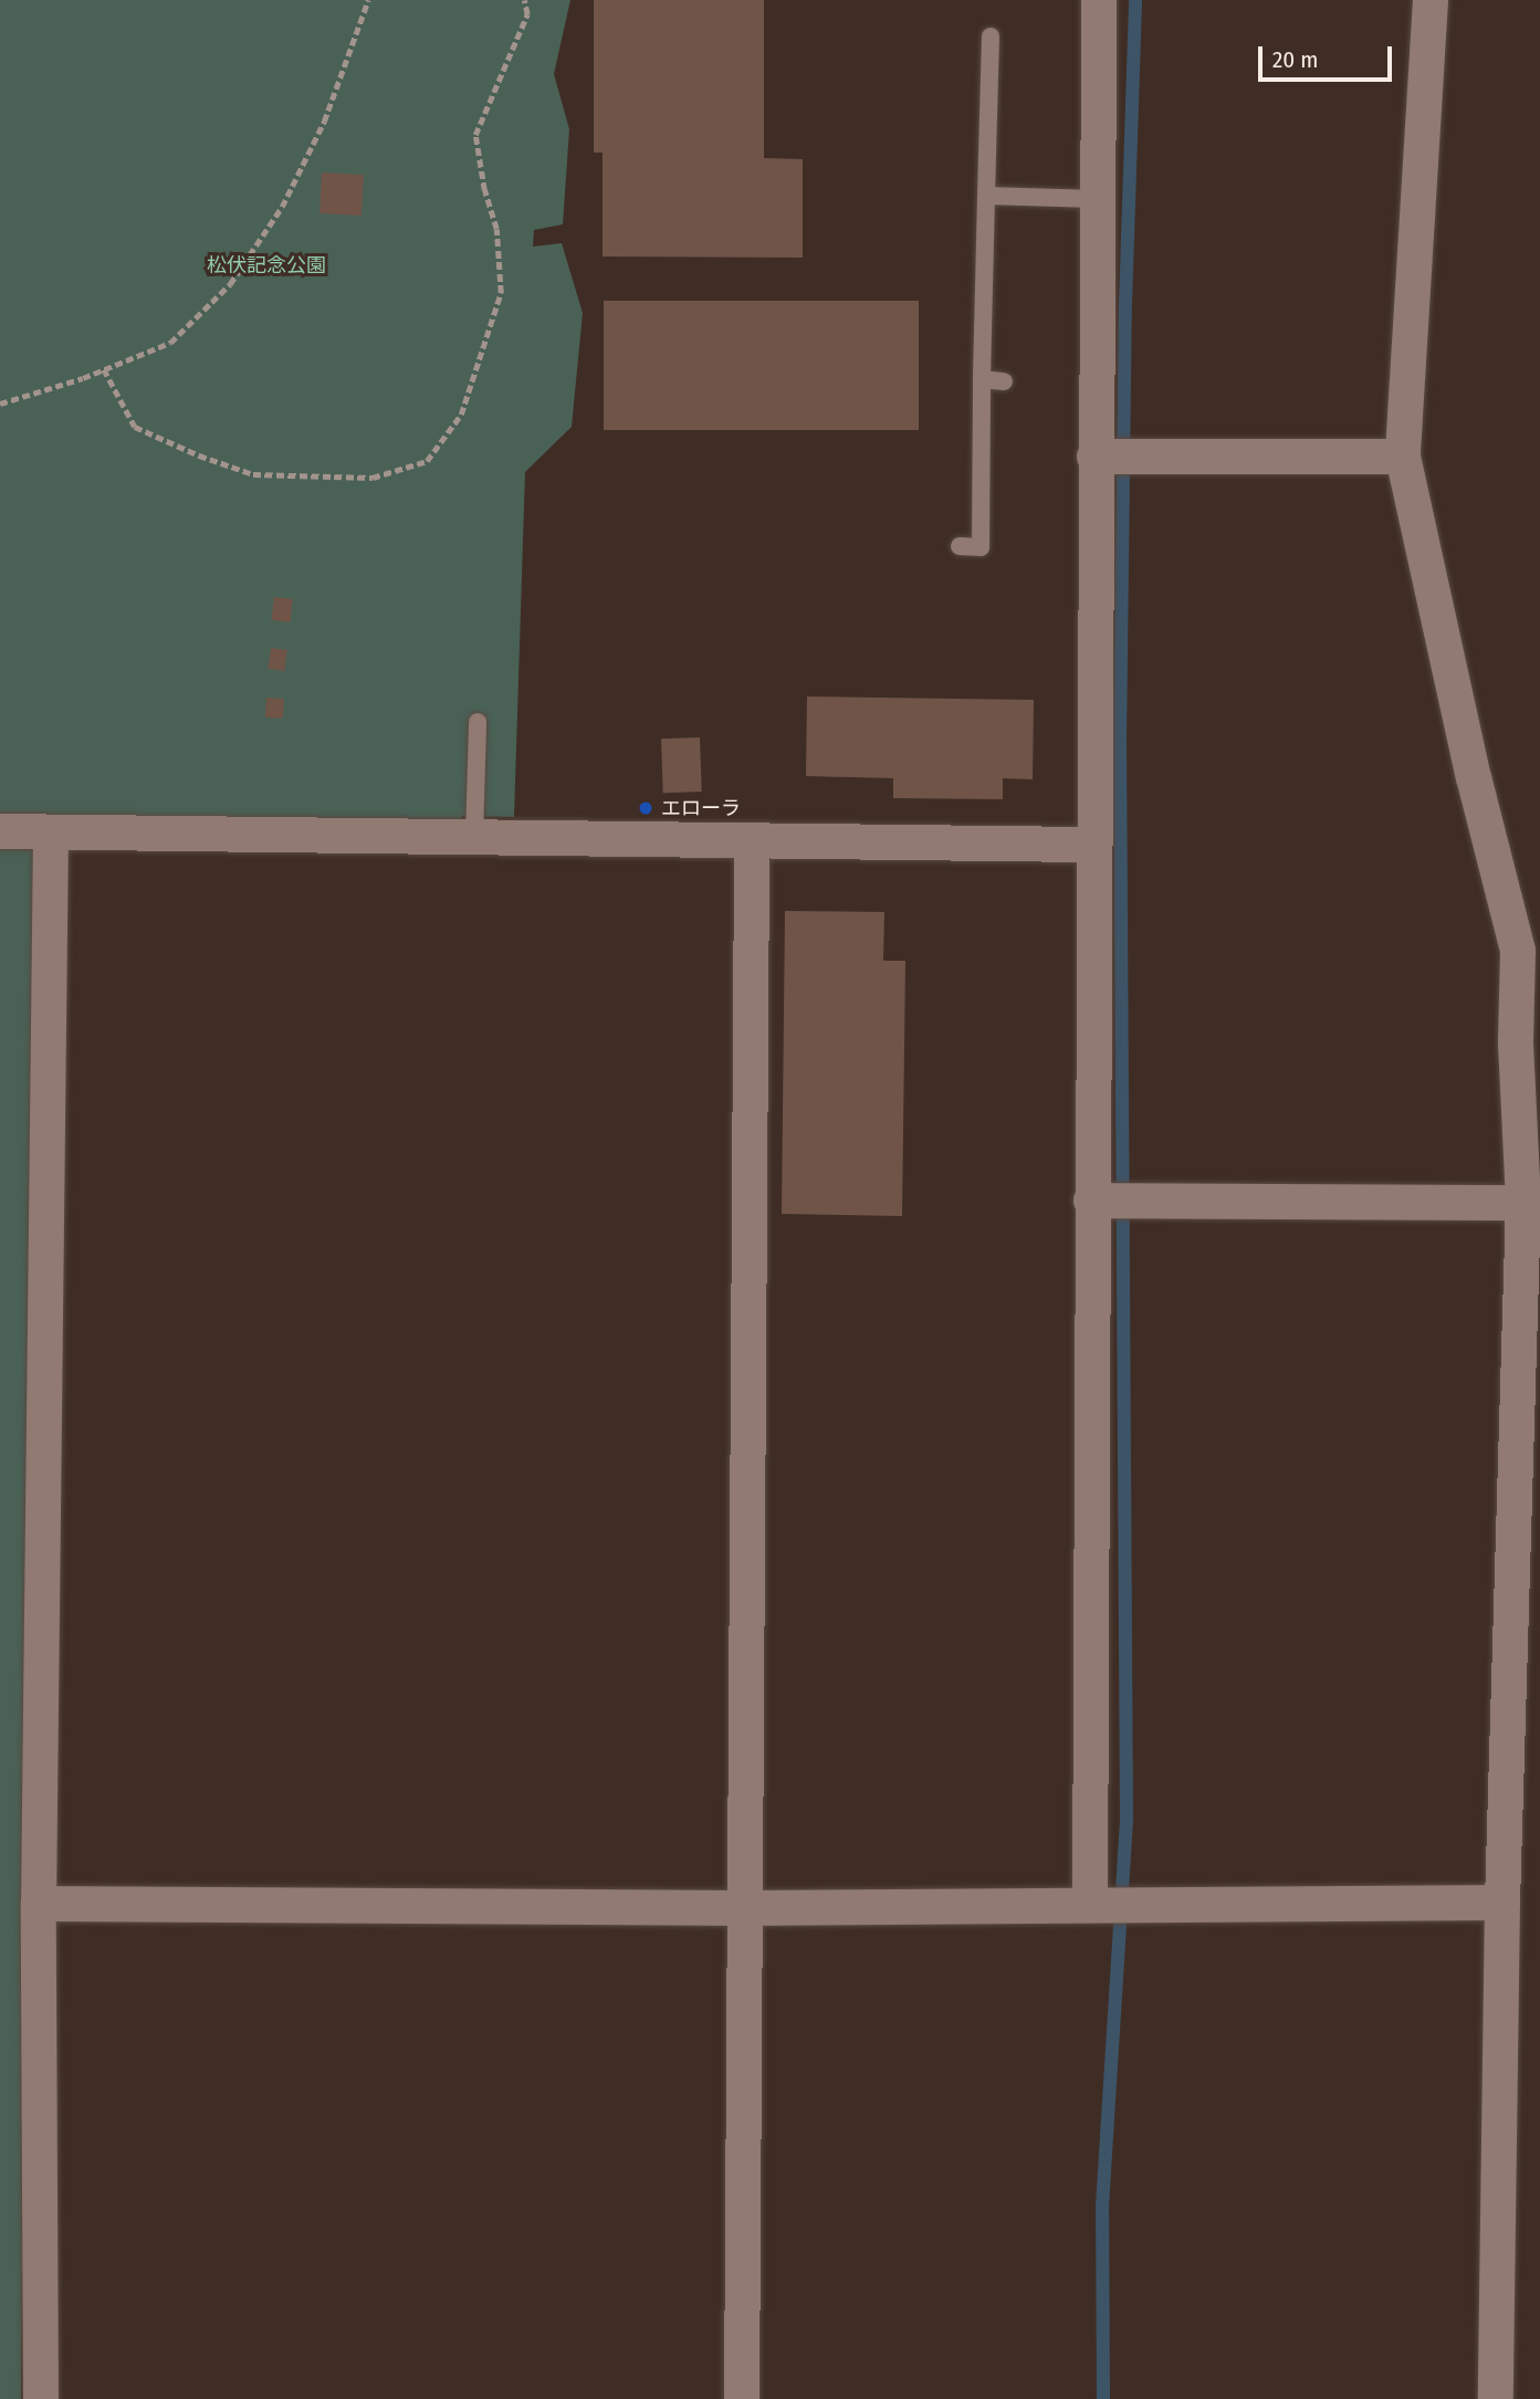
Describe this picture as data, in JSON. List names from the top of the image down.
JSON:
{
  "parks": ["松伏記念公園"],
  "places": ["エローラ"],
  "scale_bar": "20 m"
}
